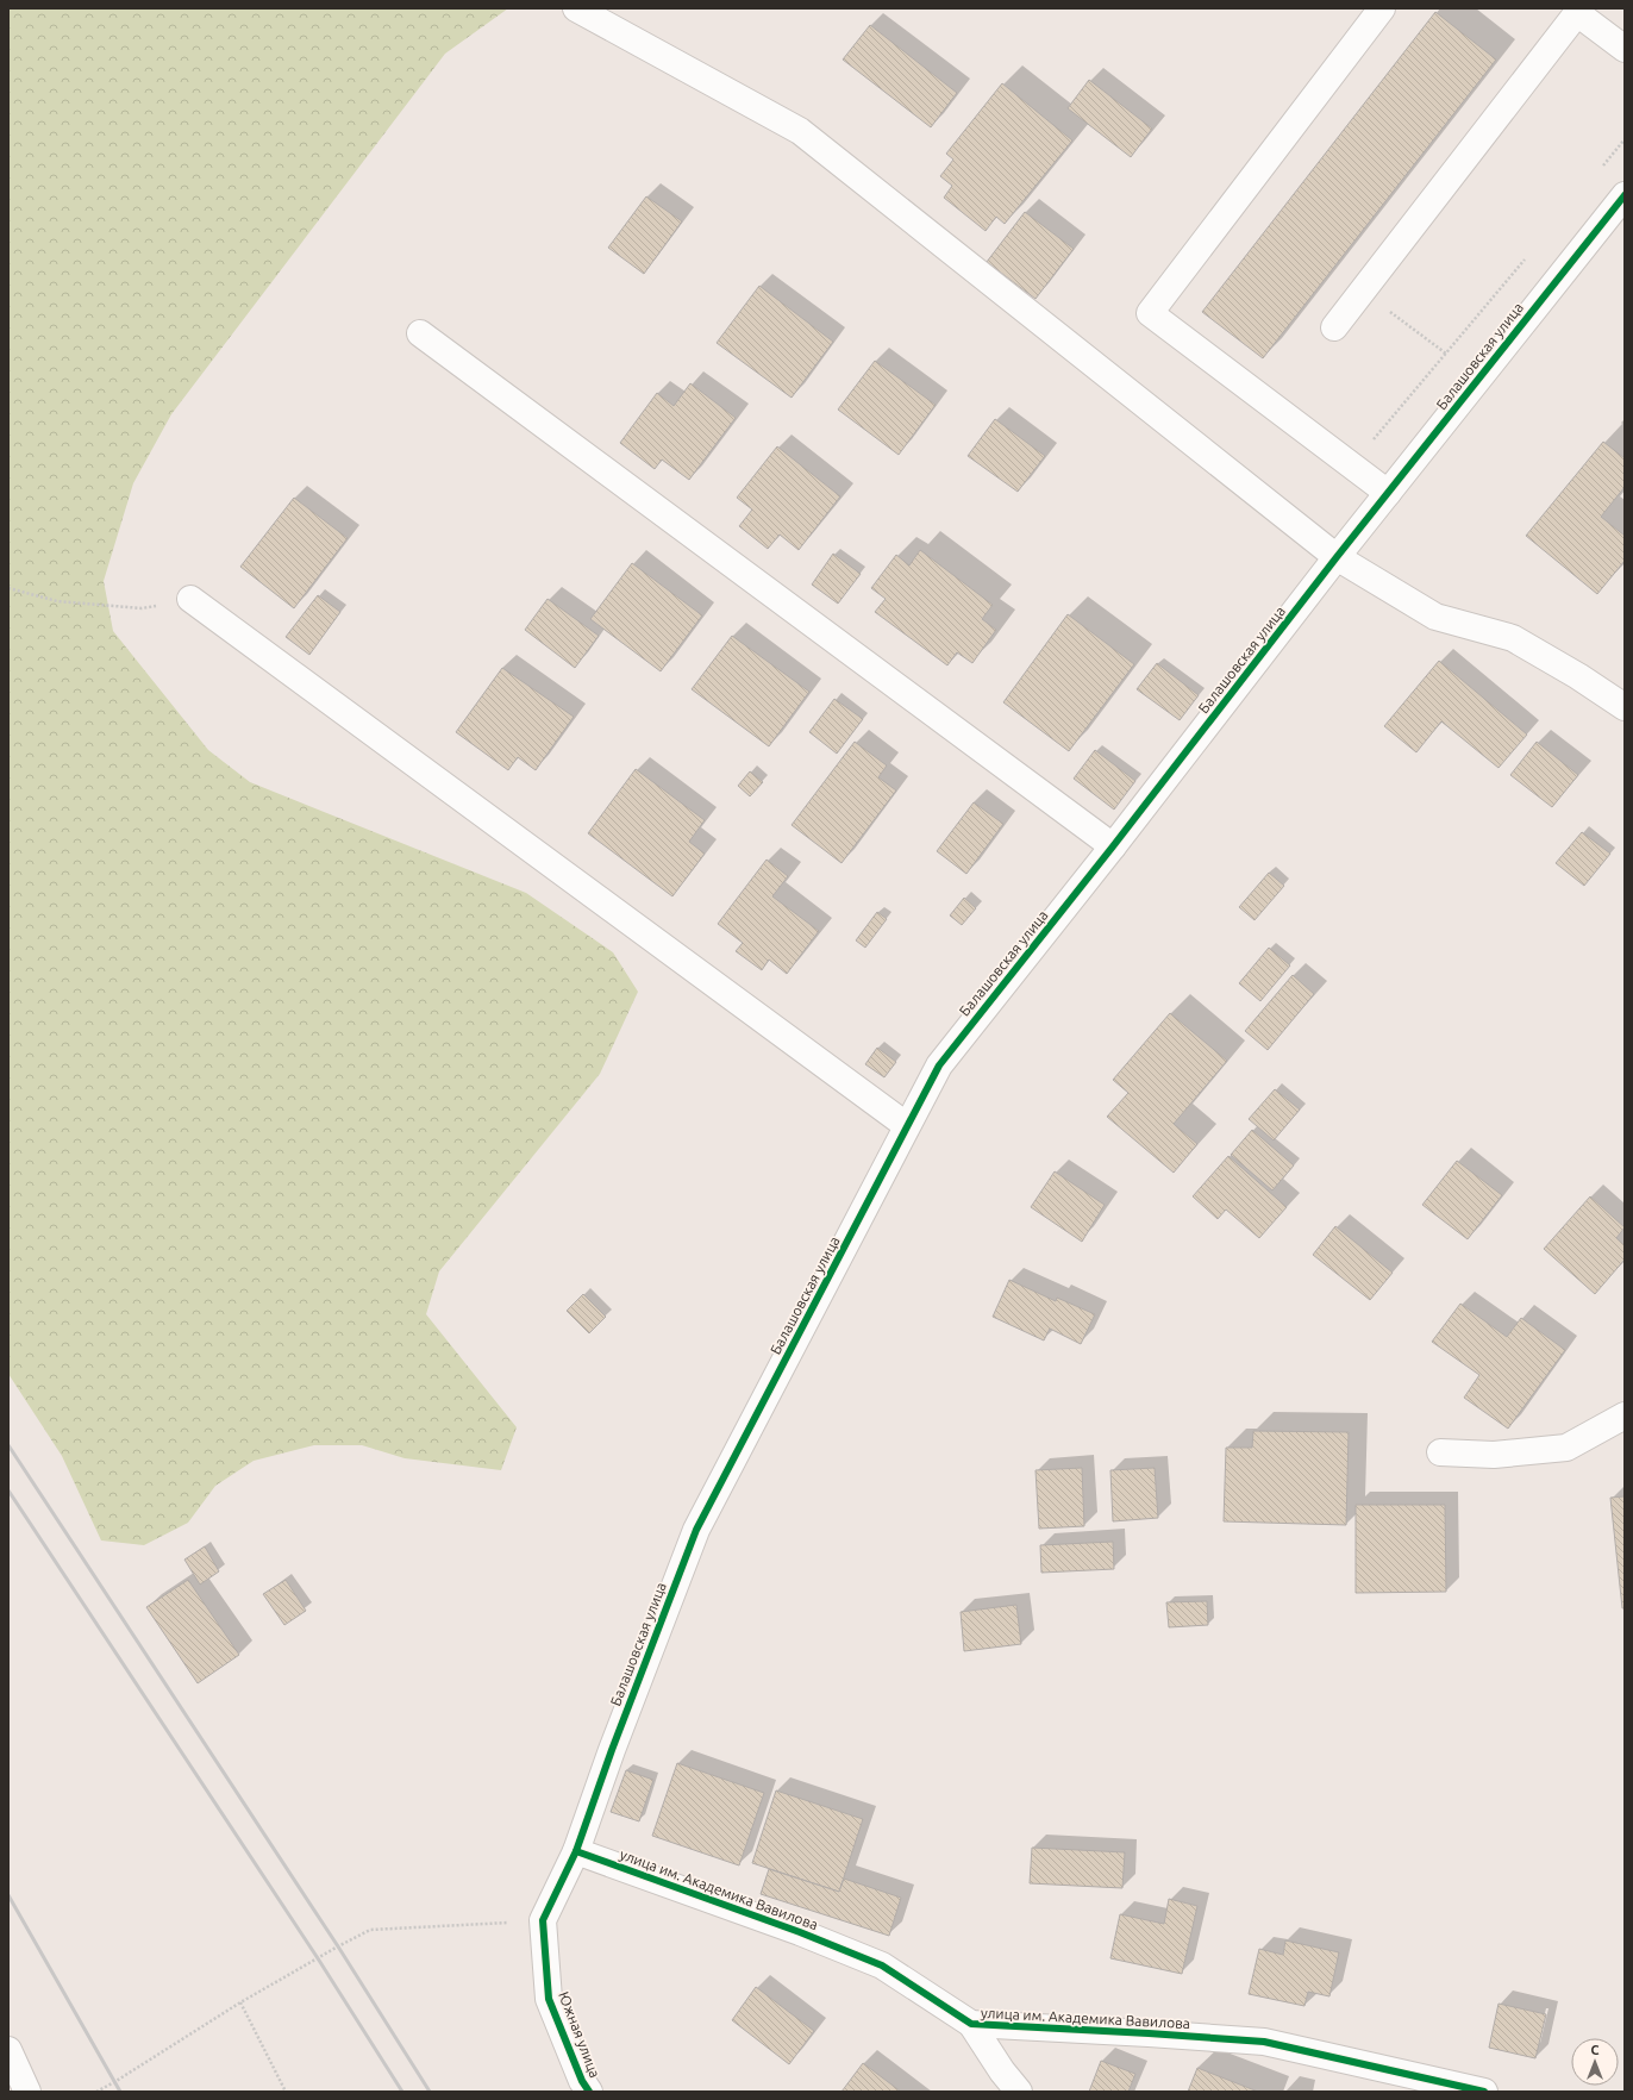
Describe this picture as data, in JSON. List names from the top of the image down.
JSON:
{
  "streets": {
    "street": ["Балашовская улица", "улица им. Академика Вавилова", "Южная улица"]
  },
  "crossings": [
    ["Балашовская улица", "улица им. Академика Вавилова"]
  ],
  "north": "top"
}
